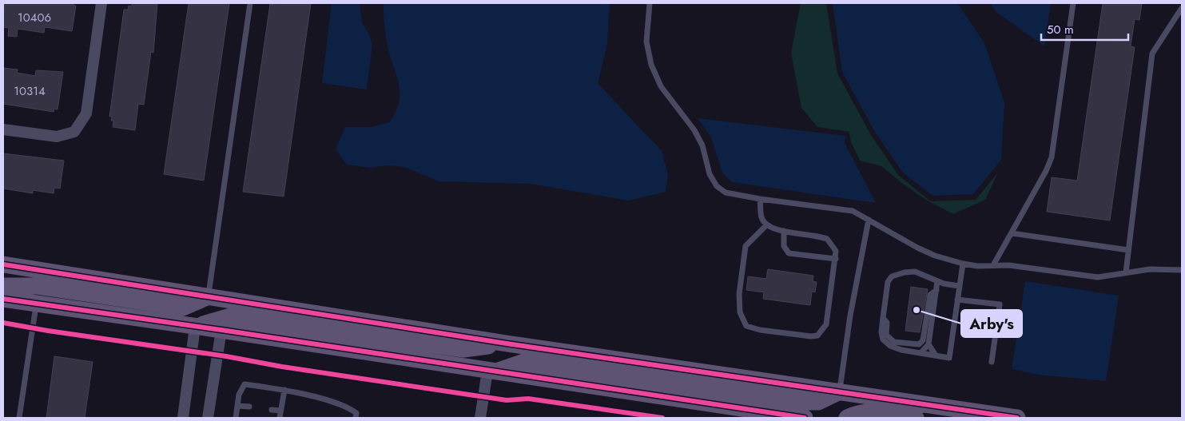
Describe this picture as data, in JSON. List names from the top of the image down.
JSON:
{
  "places": ["Arby's"],
  "house_numbers": ["10406", "10314"],
  "scale_bar": "50 m"
}
